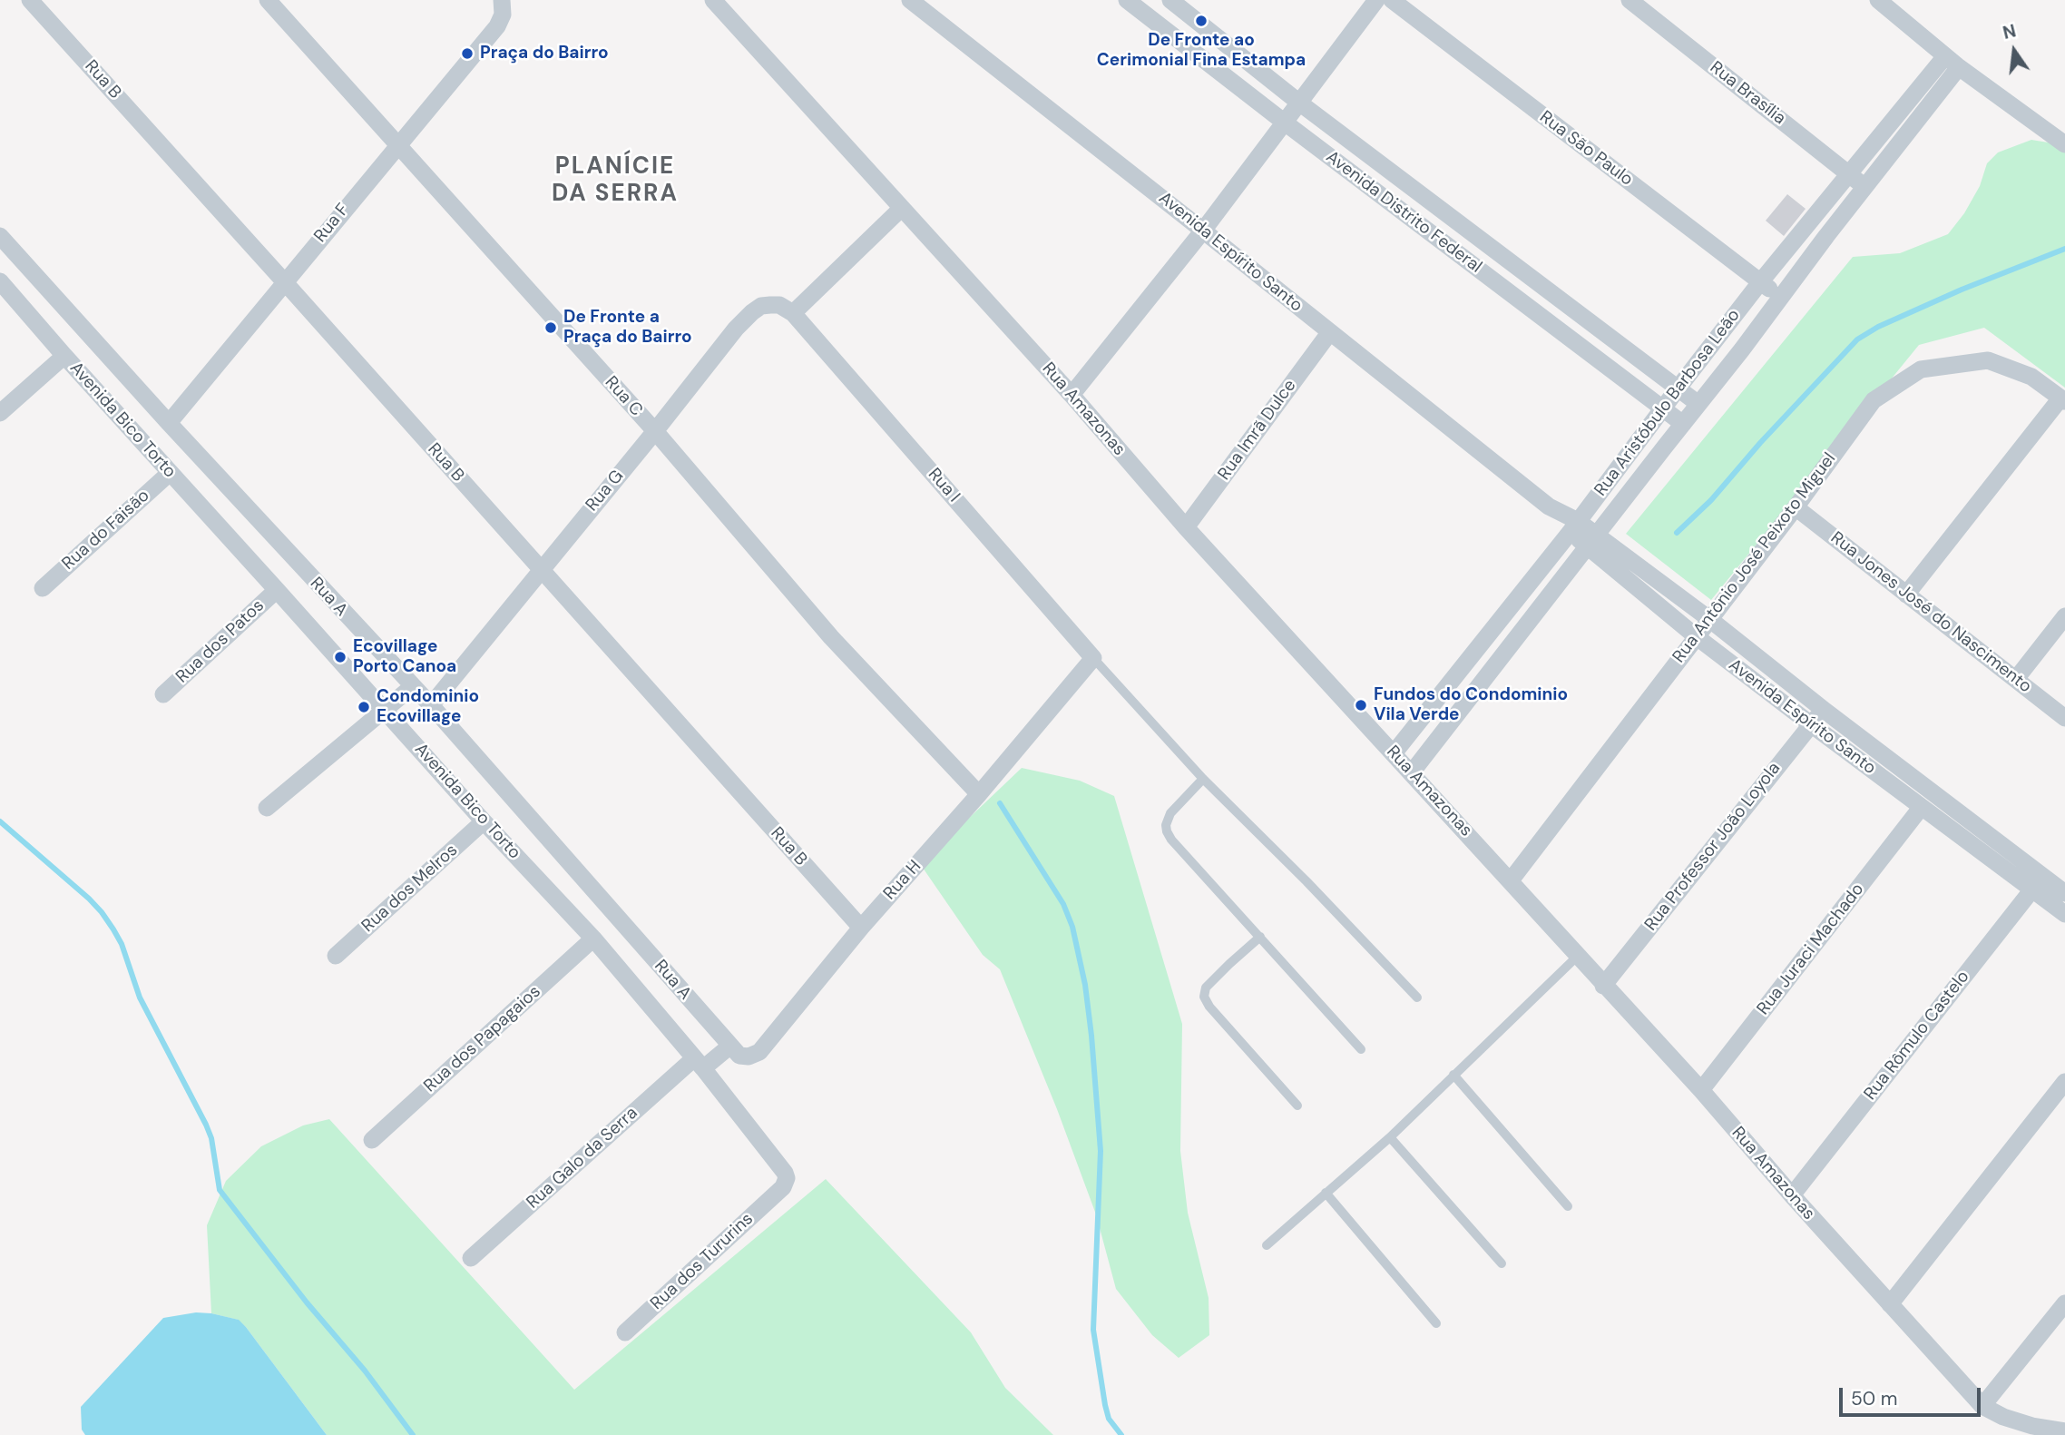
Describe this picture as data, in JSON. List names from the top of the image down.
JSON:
{
  "streets": {
    "street": [
      "Rua B",
      "Rua Brasília",
      "Rua São Paulo",
      "Avenida Distrito Federal",
      "Rua F",
      "Avenida Espírito Santo",
      "Rua C",
      "Rua Aristóbulo Barbosa Leão",
      "Rua Amazonas",
      "Avenida Bico Torto",
      "Rua Imrã Dulce",
      "Rua I",
      "Rua G",
      "Rua do Faisão",
      "Rua Antônio José Peixoto Miguel",
      "Rua A",
      "Rua Jones José do Nascimento",
      "Rua dos Patos",
      "Rua Professor João Loyola",
      "Rua H",
      "Rua dos Melros",
      "Rua Juraci Machado",
      "Rua Rômulo Castelo",
      "Rua dos Papagaios",
      "Rua Galo da Serra",
      "Rua dos Tururins"
    ]
  },
  "crossings": [
    ["Rua B", "Rua F"],
    ["Rua B", "Rua G"],
    ["Rua B", "Rua H"],
    ["Rua Brasília", "Rua Aristóbulo Barbosa Leão"],
    ["Rua São Paulo", "Rua Aristóbulo Barbosa Leão"],
    ["Avenida Distrito Federal", "Rua Aristóbulo Barbosa Leão"],
    ["Rua F", "Rua C"],
    ["Rua F", "Rua A"],
    ["Avenida Espírito Santo", "Rua Aristóbulo Barbosa Leão"],
    ["Avenida Espírito Santo", "Rua Imrã Dulce"],
    ["Avenida Espírito Santo", "Rua Antônio José Peixoto Miguel"],
    ["Avenida Espírito Santo", "Rua Professor João Loyola"],
    ["Avenida Espírito Santo", "Rua Juraci Machado"],
    ["Avenida Espírito Santo", "Rua Rômulo Castelo"],
    ["Rua C", "Rua G"],
    ["Rua C", "Rua H"],
    ["Rua Aristóbulo Barbosa Leão", "Rua Amazonas"],
    ["Rua Amazonas", "Rua Imrã Dulce"],
    ["Rua Amazonas", "Rua Antônio José Peixoto Miguel"],
    ["Rua Amazonas", "Rua Professor João Loyola"],
    ["Rua Amazonas", "Rua Juraci Machado"],
    ["Rua Amazonas", "Rua Rômulo Castelo"],
    ["Avenida Bico Torto", "Rua do Faisão"],
    ["Avenida Bico Torto", "Rua dos Patos"],
    ["Avenida Bico Torto", "Rua dos Melros"],
    ["Avenida Bico Torto", "Rua dos Papagaios"],
    ["Avenida Bico Torto", "Rua Galo da Serra"],
    ["Avenida Bico Torto", "Rua dos Tururins"],
    ["Rua I", "Rua G"],
    ["Rua I", "Rua H"],
    ["Rua G", "Rua A"],
    ["Rua Antônio José Peixoto Miguel", "Rua Jones José do Nascimento"],
    ["Rua A", "Rua H"]
  ],
  "districts": ["PLANÍCIE DA SERRA"],
  "places": [
    "De Fronte ao Cerimonial Fina Estampa",
    "Praça do Bairro",
    "De Fronte a Praça do Bairro",
    "Ecovillage Porto Canoa",
    "Fundos do Condominio Vila Verde",
    "Condominio Ecovillage"
  ],
  "scale_bar": "50 m",
  "north": "top"
}
